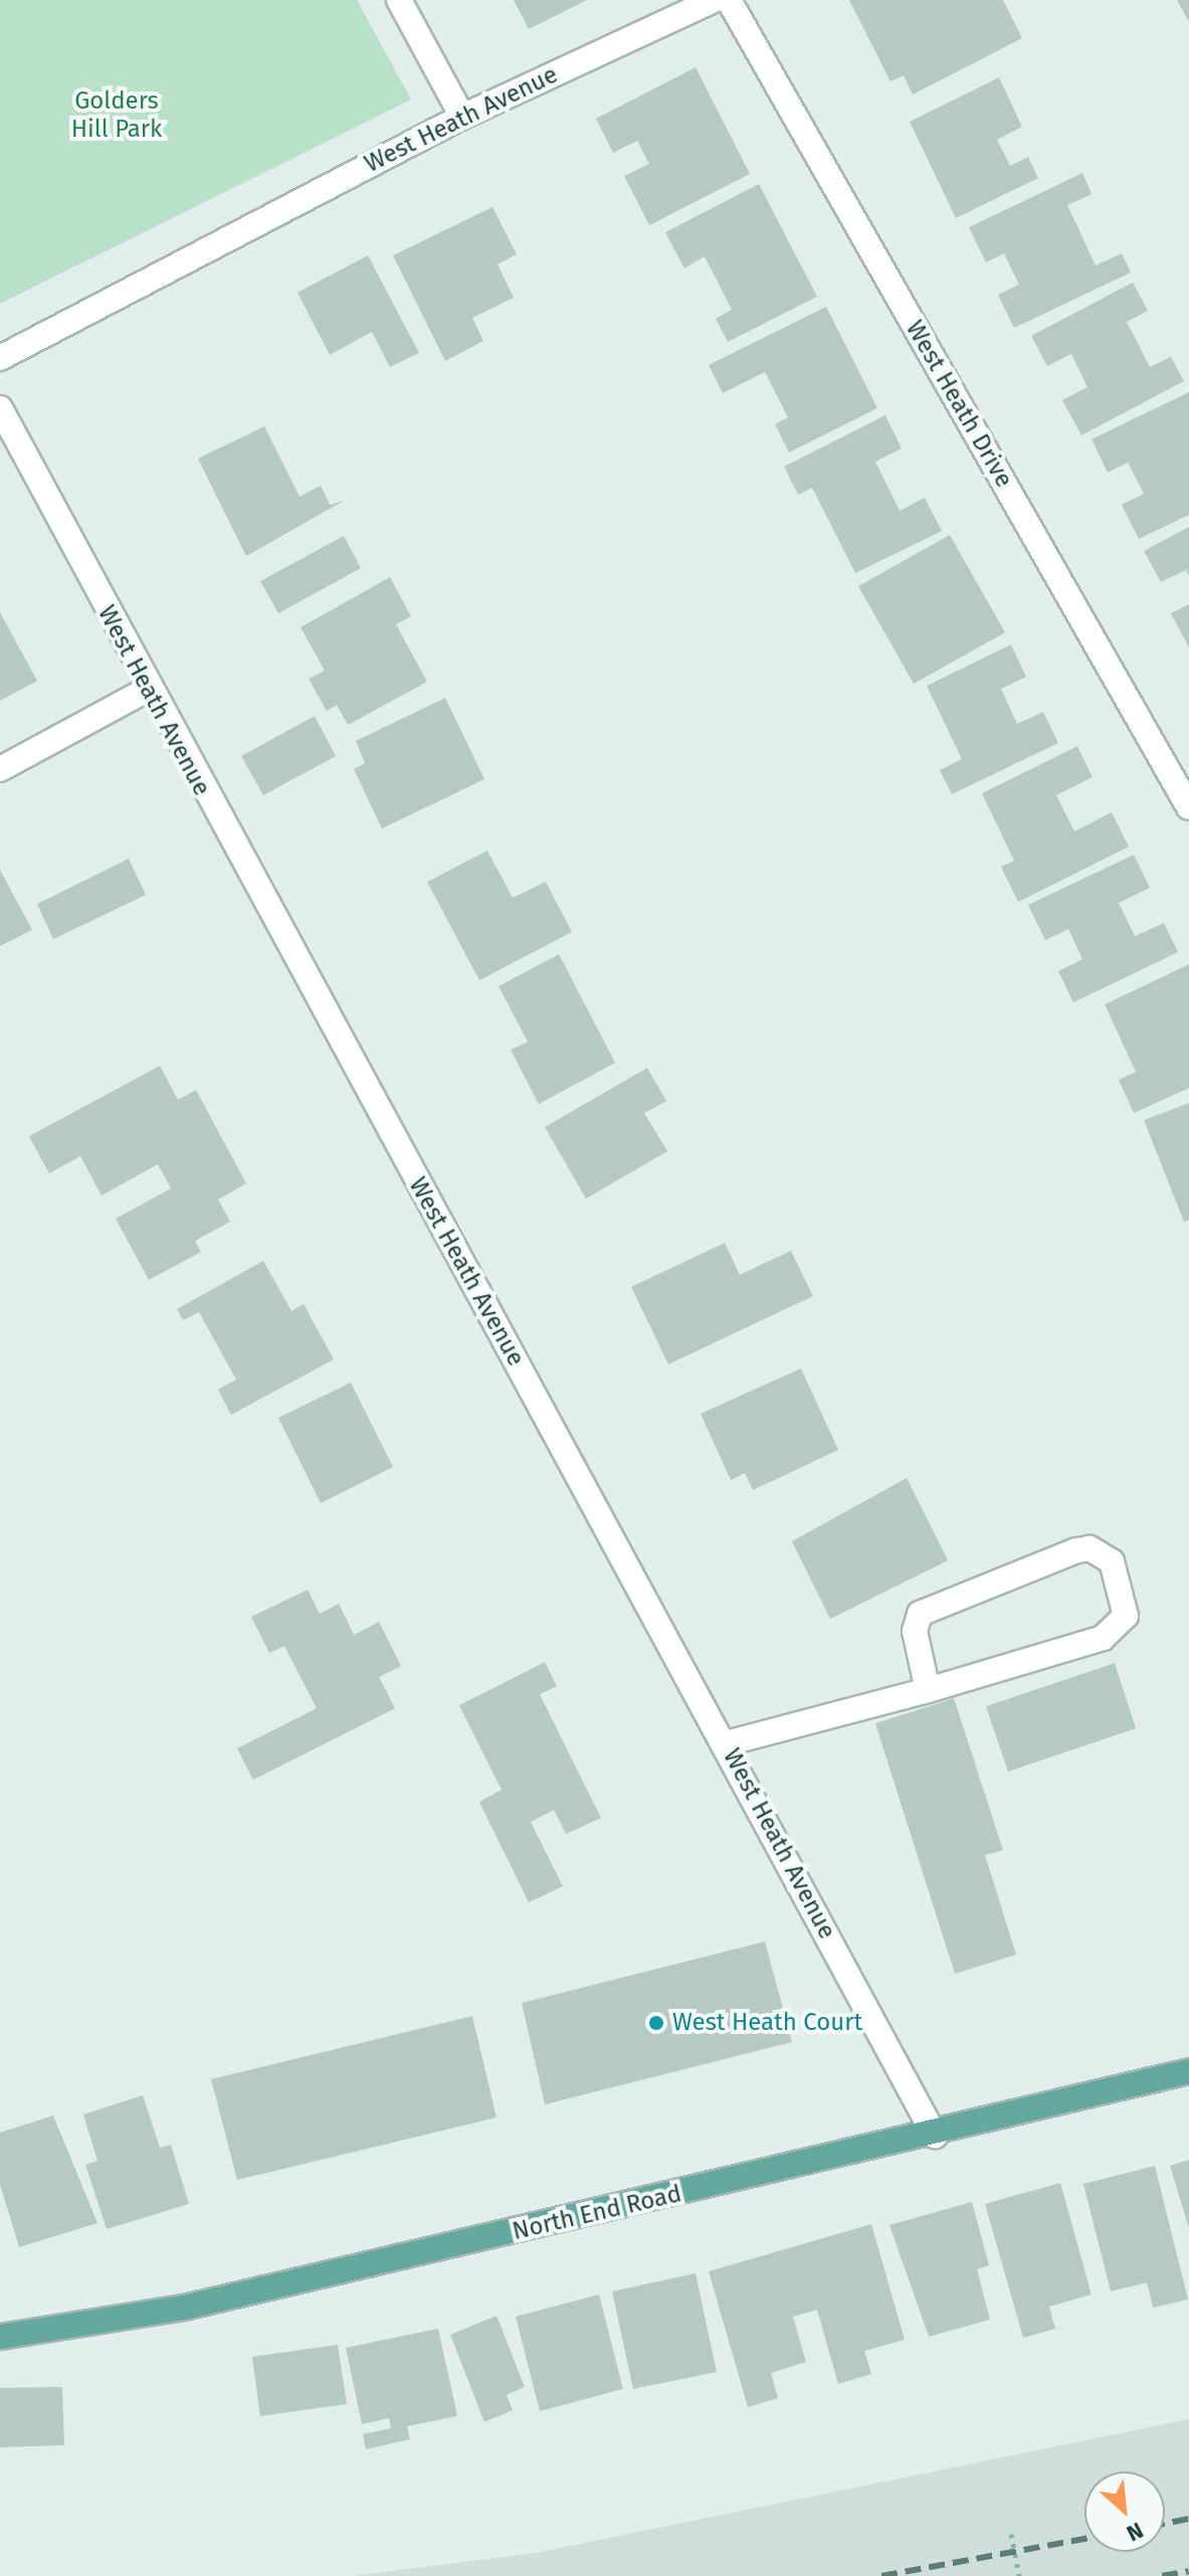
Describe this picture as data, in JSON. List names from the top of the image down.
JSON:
{
  "streets": {
    "main road": ["North End Road"],
    "street": ["West Heath Avenue", "West Heath Drive"]
  },
  "crossings": [
    ["West Heath Avenue", "North End Road"]
  ],
  "parks": ["Golders Hill Park"],
  "places": ["West Heath Court"],
  "north": "bottom right"
}
